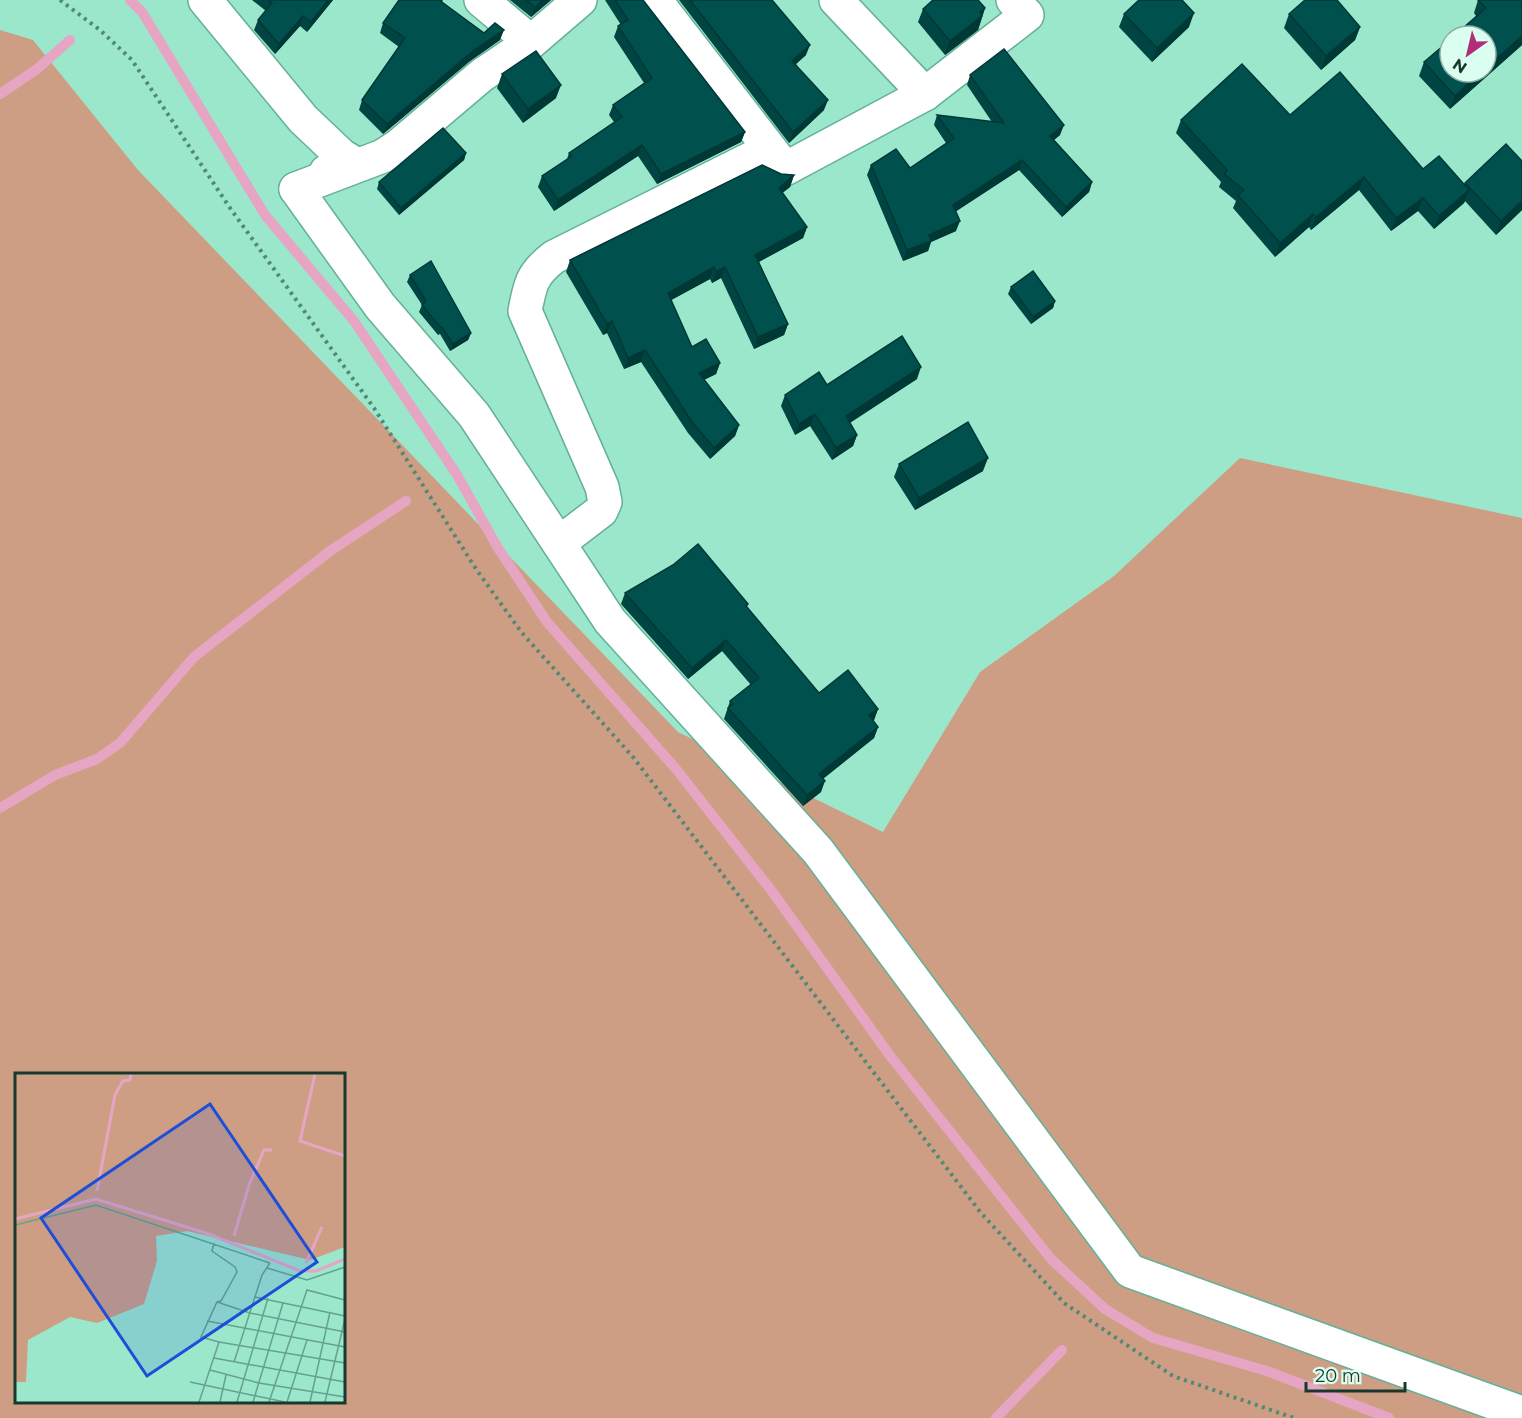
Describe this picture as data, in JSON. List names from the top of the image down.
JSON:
{
  "scale_bar": "20 m",
  "north": "bottom left"
}
